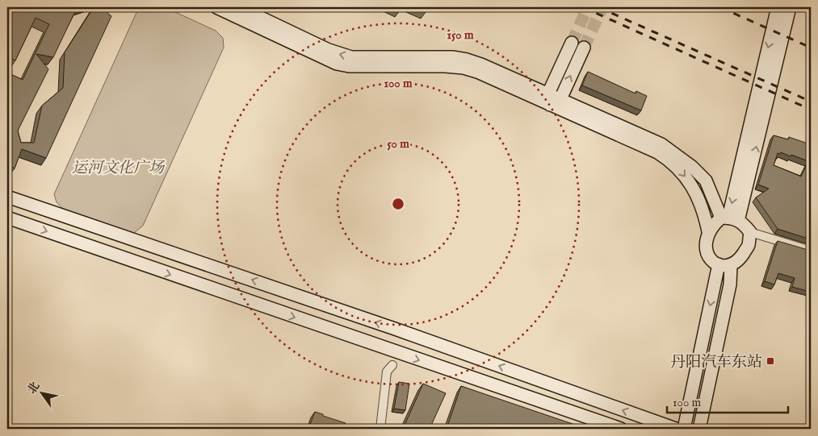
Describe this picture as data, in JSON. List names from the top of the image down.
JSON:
{
  "parks": ["运河文化广场"],
  "places": {
    "transit": ["丹阳汽车东站"]
  },
  "scale_bar": "100 m",
  "north": "top left",
  "rings": ["150 m", "100 m", "50 m"]
}
